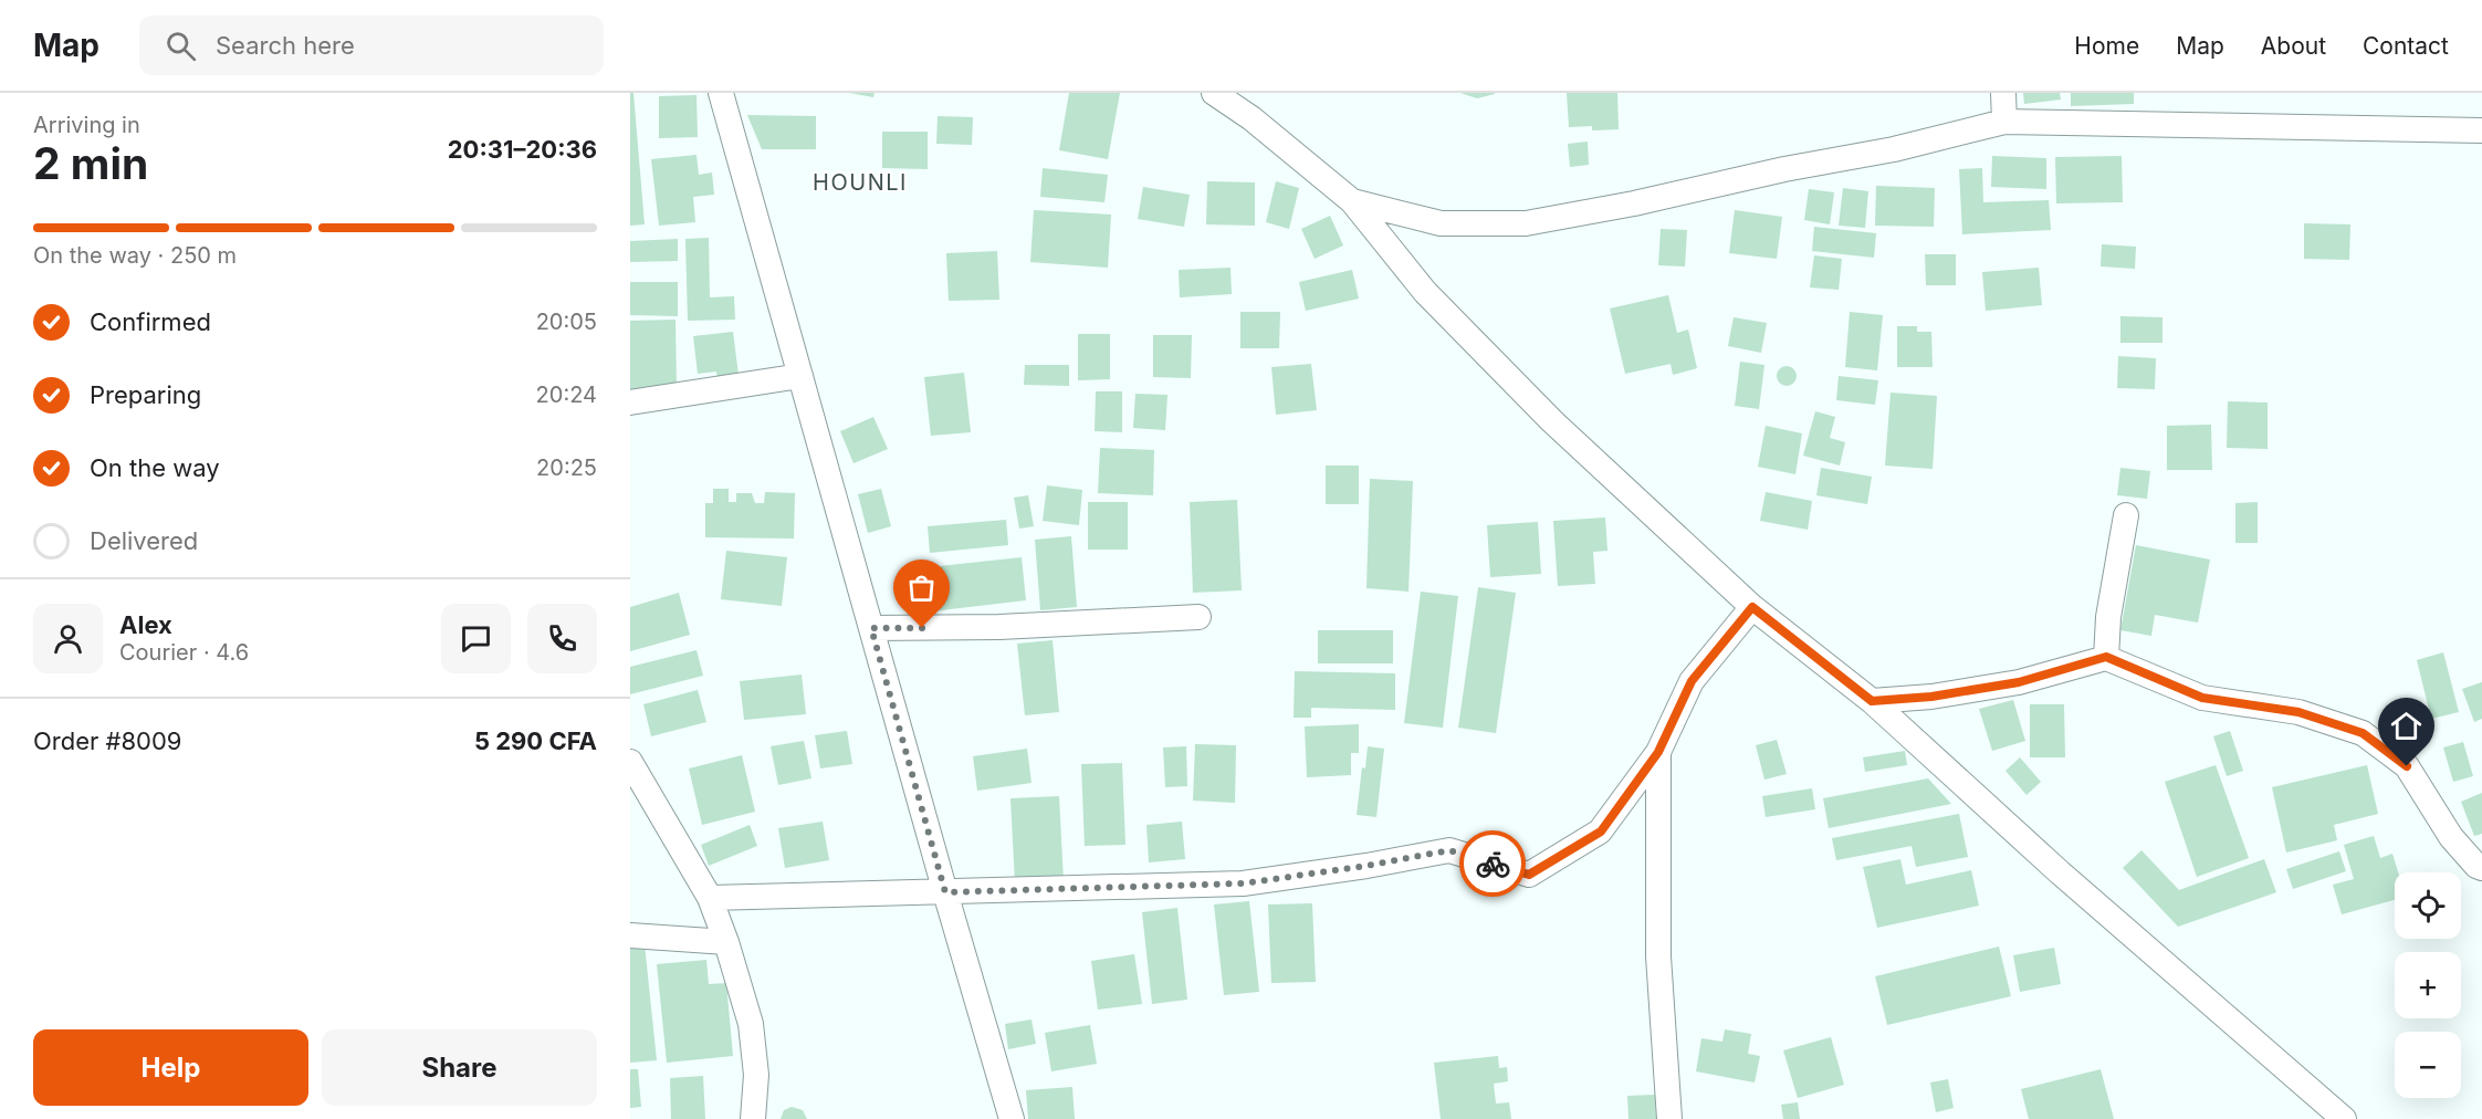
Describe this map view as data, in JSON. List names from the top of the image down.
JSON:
{
  "districts": ["HOUNLI"],
  "page": {
    "header": "Map",
    "search": "Search here",
    "nav": [
      "Home",
      "Map",
      "About",
      "Contact"
    ],
    "heading": ["2 min", "Arriving in", "20:31–20:36"],
    "panel": [
      "Alex",
      "Courier · 4.6",
      "Order #8009",
      "5 290 CFA"
    ],
    "bar": "On the way · 250 m",
    "list": [
      ["Confirmed", "20:05"],
      ["Preparing", "20:24"],
      ["On the way", "20:25"],
      "Delivered"
    ],
    "map_buttons": ["+", "−"],
    "buttons": ["Help", "Share"]
  }
}
